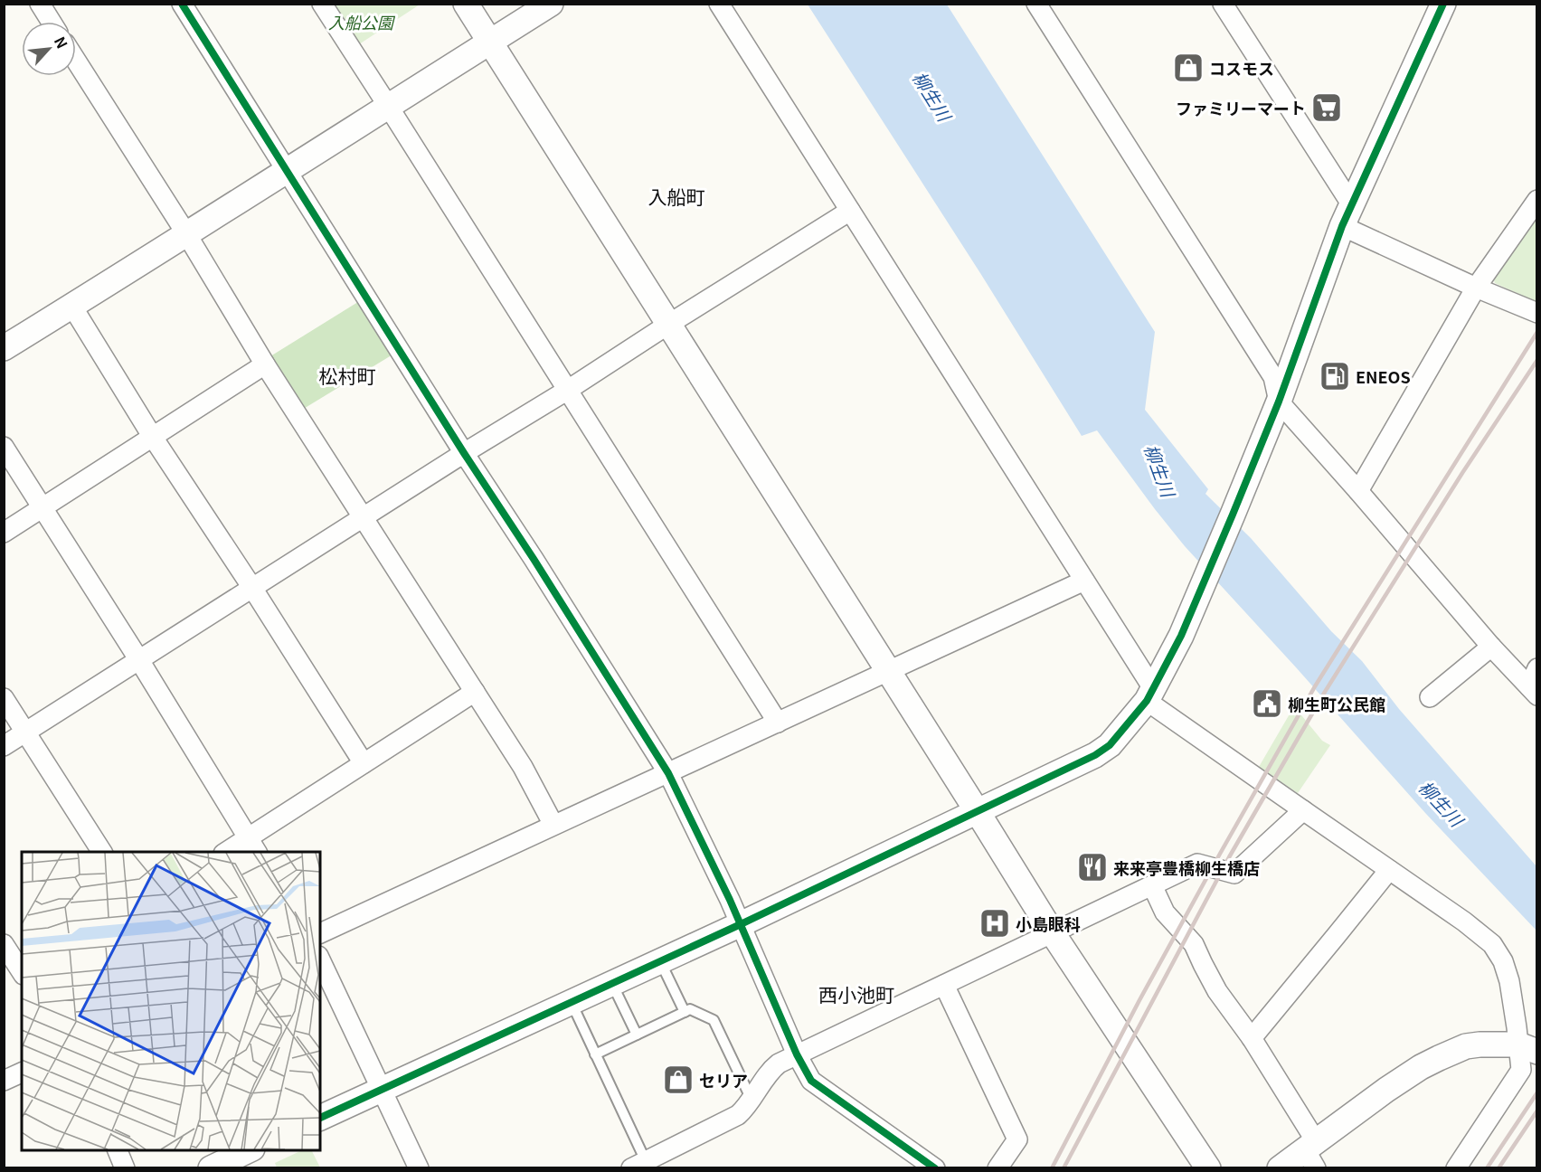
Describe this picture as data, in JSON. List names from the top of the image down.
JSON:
{
  "districts": ["入船町", "松村町", "西小池町"],
  "water": ["柳生川"],
  "parks": ["入船公園"],
  "places": {
    "shop": ["コスモス", "セリア"],
    "supermarket": ["ファミリーマート"],
    "fuel station": ["ENEOS"],
    "public building": ["柳生町公民館"],
    "restaurant": ["来来亭豊橋柳生橋店"],
    "hospital": ["小島眼科"]
  },
  "north": "top right"
}
